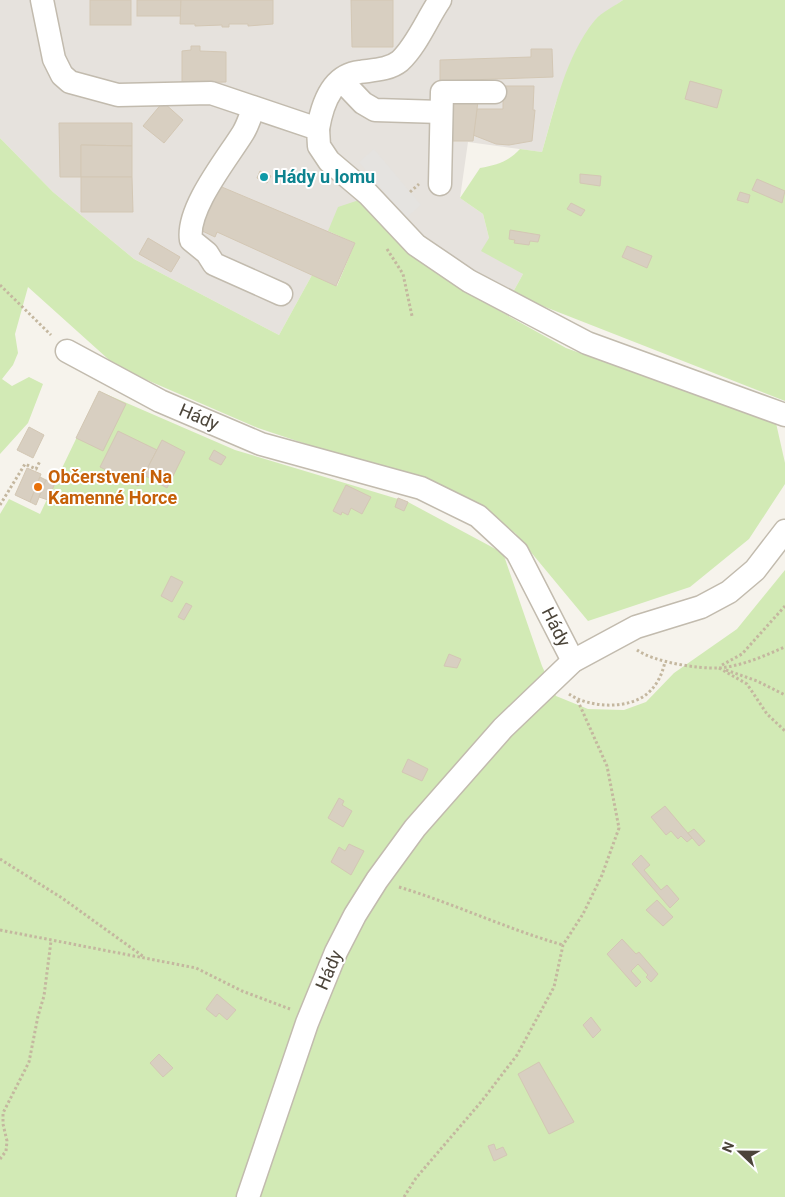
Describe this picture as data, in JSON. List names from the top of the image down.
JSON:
{
  "streets": {
    "street": ["Hády"]
  },
  "places": ["Hády u lomu", "Občerstvení Na Kamenné Horce"],
  "north": "left"
}
